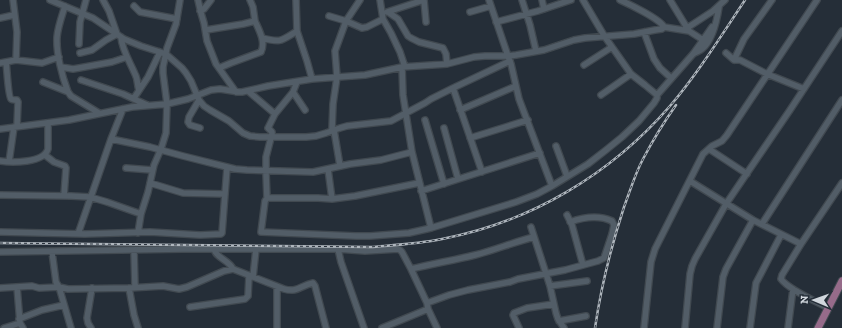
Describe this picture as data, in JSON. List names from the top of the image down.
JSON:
{
  "north": "left"
}
